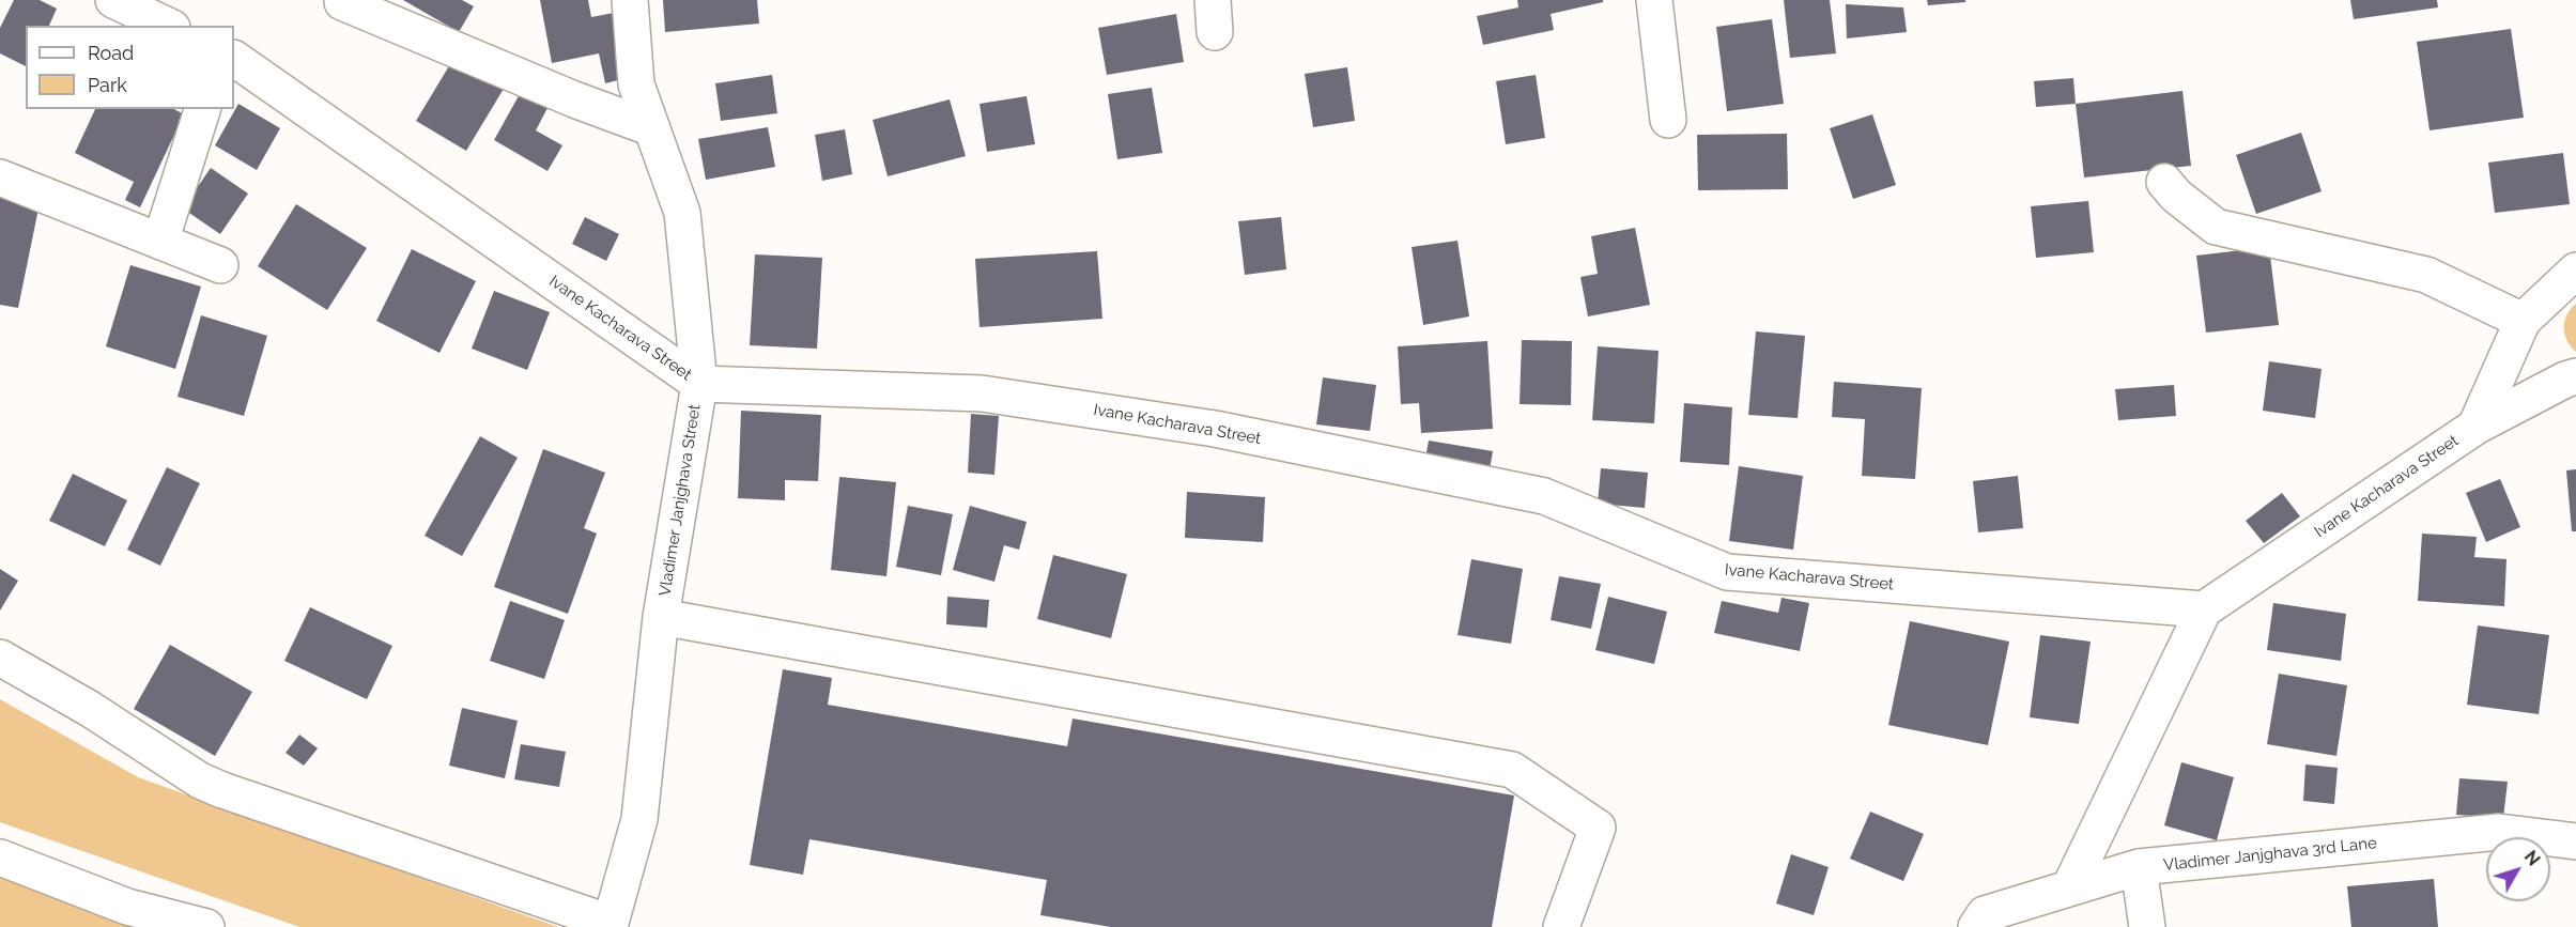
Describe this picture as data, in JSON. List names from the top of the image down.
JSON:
{
  "streets": {
    "street": ["Ivane Kacharava Street", "Vladimer Janjghava Street", "Vladimer Janjghava 3rd Lane"]
  },
  "crossings": [
    ["Ivane Kacharava Street", "Vladimer Janjghava Street"]
  ],
  "legend": ["Road", "Park"],
  "north": "top right"
}
